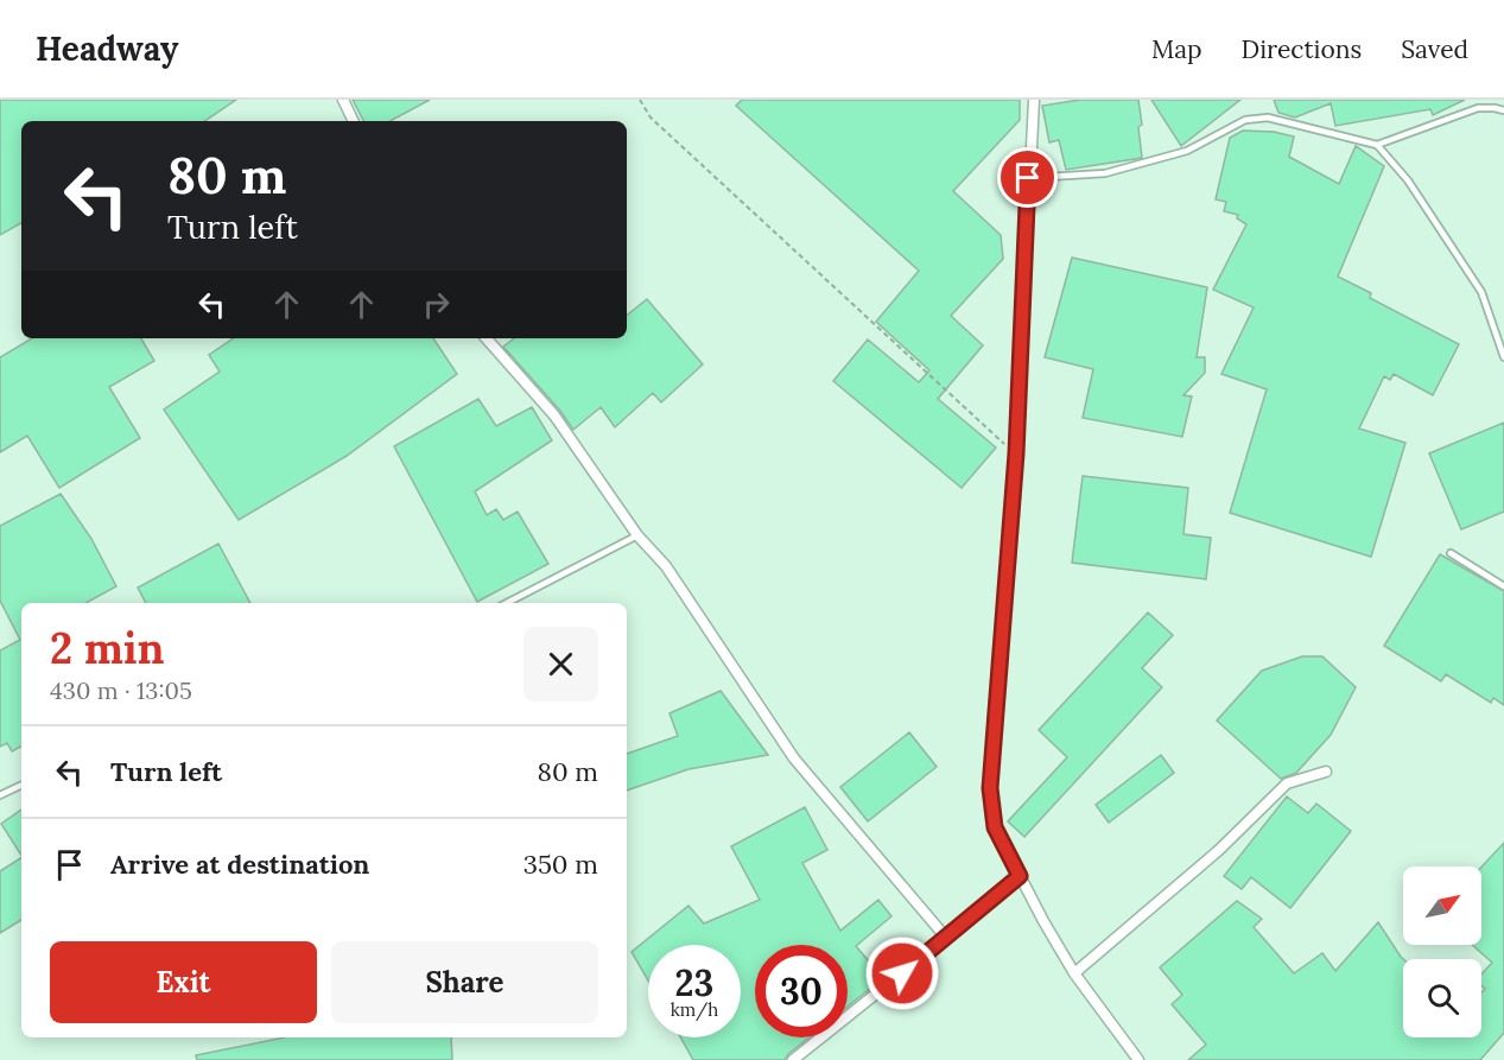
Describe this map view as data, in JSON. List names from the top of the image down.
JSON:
{
  "north": "top right",
  "page": {
    "header": "Headway",
    "nav": ["Map", "Directions", "Saved"],
    "turn": ["80 m", "Turn left"],
    "heading": ["2 min", "430 m · 13:05"],
    "list": [
      {
        "name": "Turn left",
        "value": "80 m"
      },
      {
        "name": "Arrive at destination",
        "value": "350 m"
      }
    ],
    "buttons": ["Exit", "Share"],
    "speed": "23 km/h",
    "limit": "30"
  }
}
